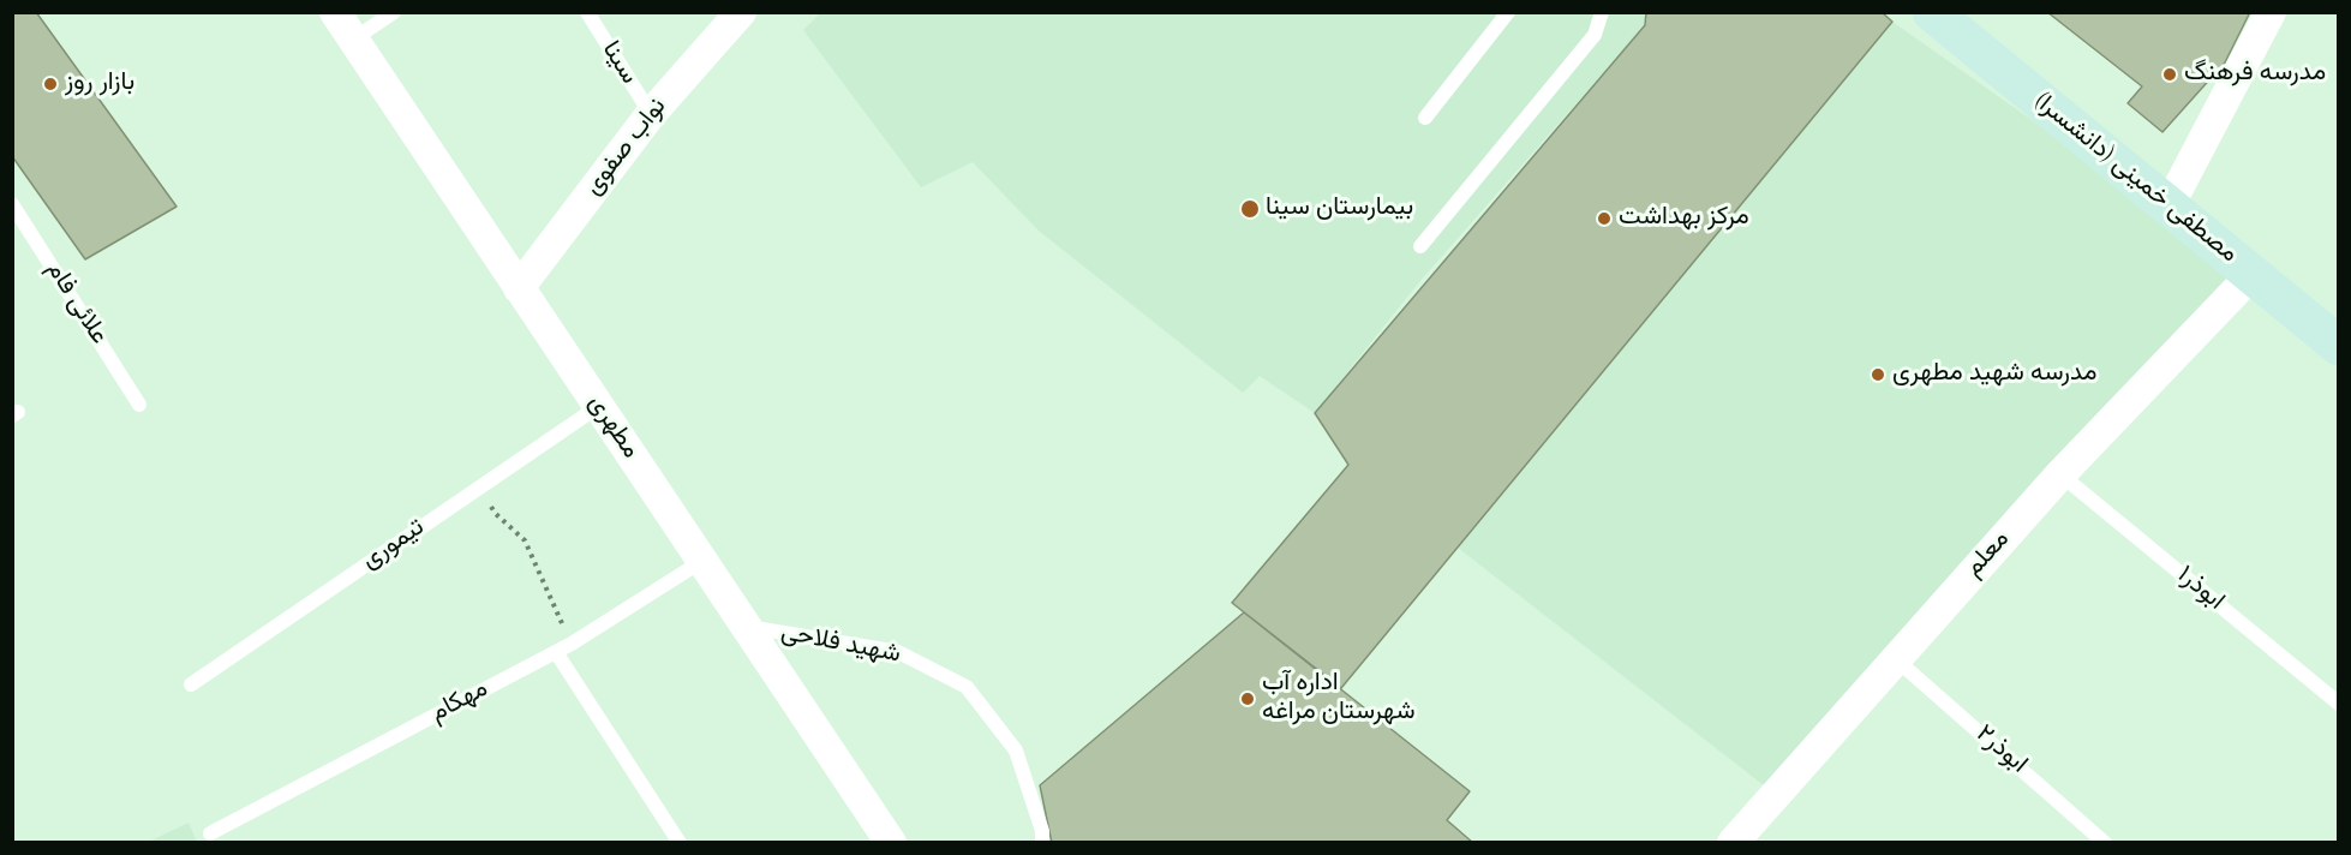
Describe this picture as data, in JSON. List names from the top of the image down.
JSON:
{
  "streets": {
    "street": [
      "نواب صفوی",
      "مصطفی خمینی (دانشسرا)",
      "مطهری",
      "معلم"
    ],
    "lane": [
      "سینا",
      "علائی فام",
      "تیموری",
      "ابوذر۱",
      "شهید فلاحی",
      "مهکام",
      "ابوذر۲"
    ]
  },
  "crossings": [
    ["سینا", "نواب صفوی"],
    ["نواب صفوی", "مطهری"],
    ["مصطفی خمینی (دانشسرا)", "معلم"],
    ["مطهری", "تیموری"],
    ["مطهری", "شهید فلاحی"],
    ["مطهری", "مهکام"],
    ["معلم", "ابوذر۱"],
    ["معلم", "ابوذر۲"]
  ],
  "places": [
    "مدرسه فرهنگ",
    "بازار روز",
    "بیمارستان سینا",
    "مرکز بهداشت",
    "مدرسه شهید مطهری",
    "اداره آب شهرستان مراغه"
  ]
}
